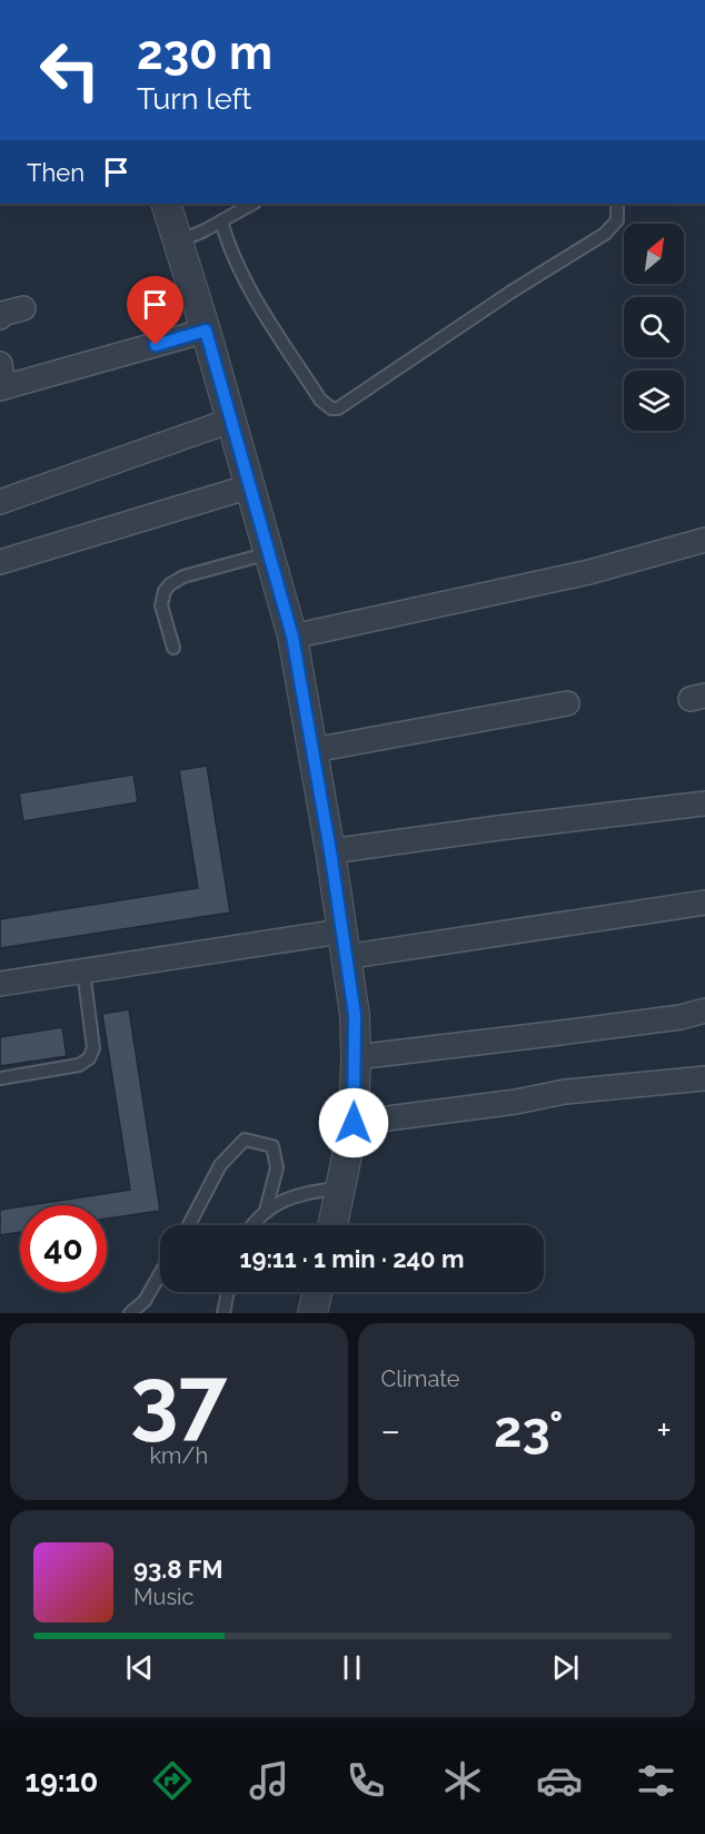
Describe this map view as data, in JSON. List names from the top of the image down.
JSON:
{
  "north": "top right",
  "page": {
    "turn": ["230 m", "Turn left"],
    "then": "Then",
    "limit": "40",
    "trip": "19:11 · 1 min · 240 m",
    "tile": [
      ["37", "km/h"],
      "Climate"
    ],
    "heat": ["−", "23°", "+"],
    "song": ["93.8 FM", "Music"],
    "tabs": "19:10"
  }
}
